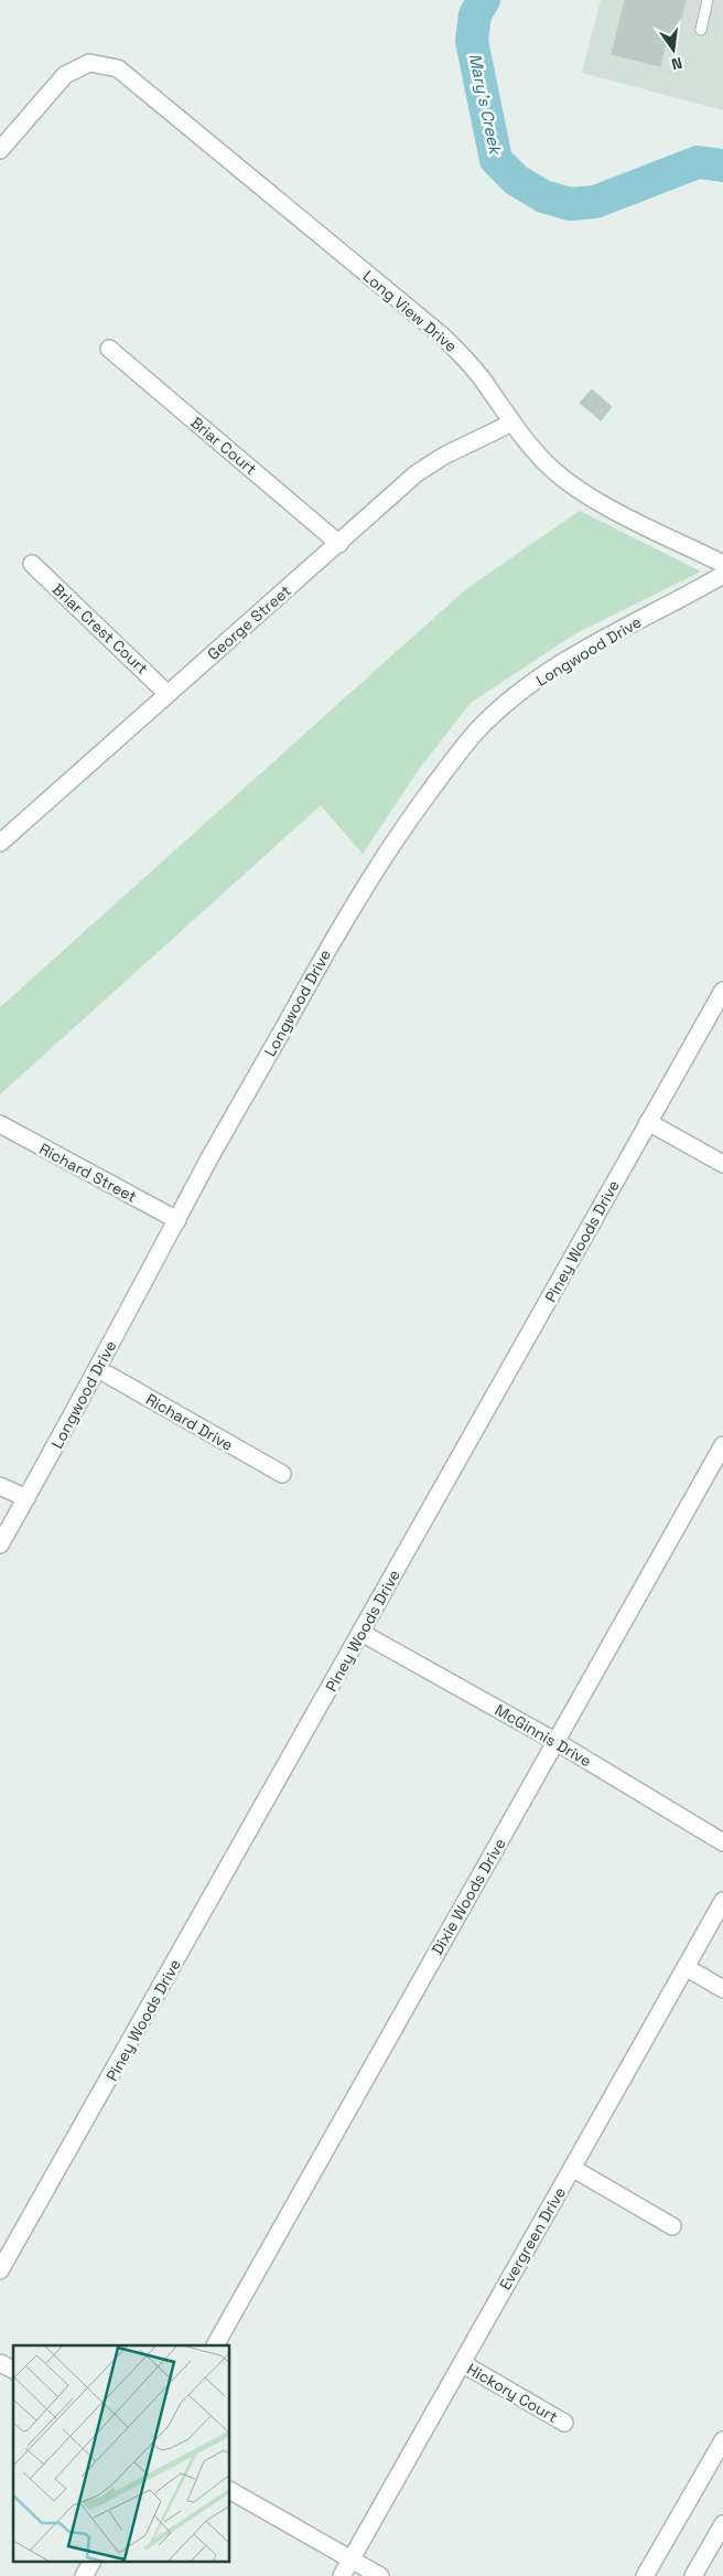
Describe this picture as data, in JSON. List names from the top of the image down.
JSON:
{
  "streets": {
    "street": [
      "Long View Drive",
      "Briar Court",
      "George Street",
      "Briar Crest Court",
      "Longwood Drive",
      "Richard Street",
      "Piney Woods Drive",
      "Richard Drive",
      "McGinnis Drive",
      "Dixie Woods Drive",
      "Evergreen Drive",
      "Hickory Court"
    ]
  },
  "crossings": [
    ["Long View Drive", "George Street"],
    ["Briar Court", "George Street"],
    ["George Street", "Briar Crest Court"],
    ["Longwood Drive", "Richard Street"],
    ["Longwood Drive", "Richard Drive"],
    ["Piney Woods Drive", "McGinnis Drive"],
    ["McGinnis Drive", "Dixie Woods Drive"],
    ["Evergreen Drive", "Hickory Court"]
  ],
  "water": ["Mary's Creek"],
  "north": "bottom"
}
